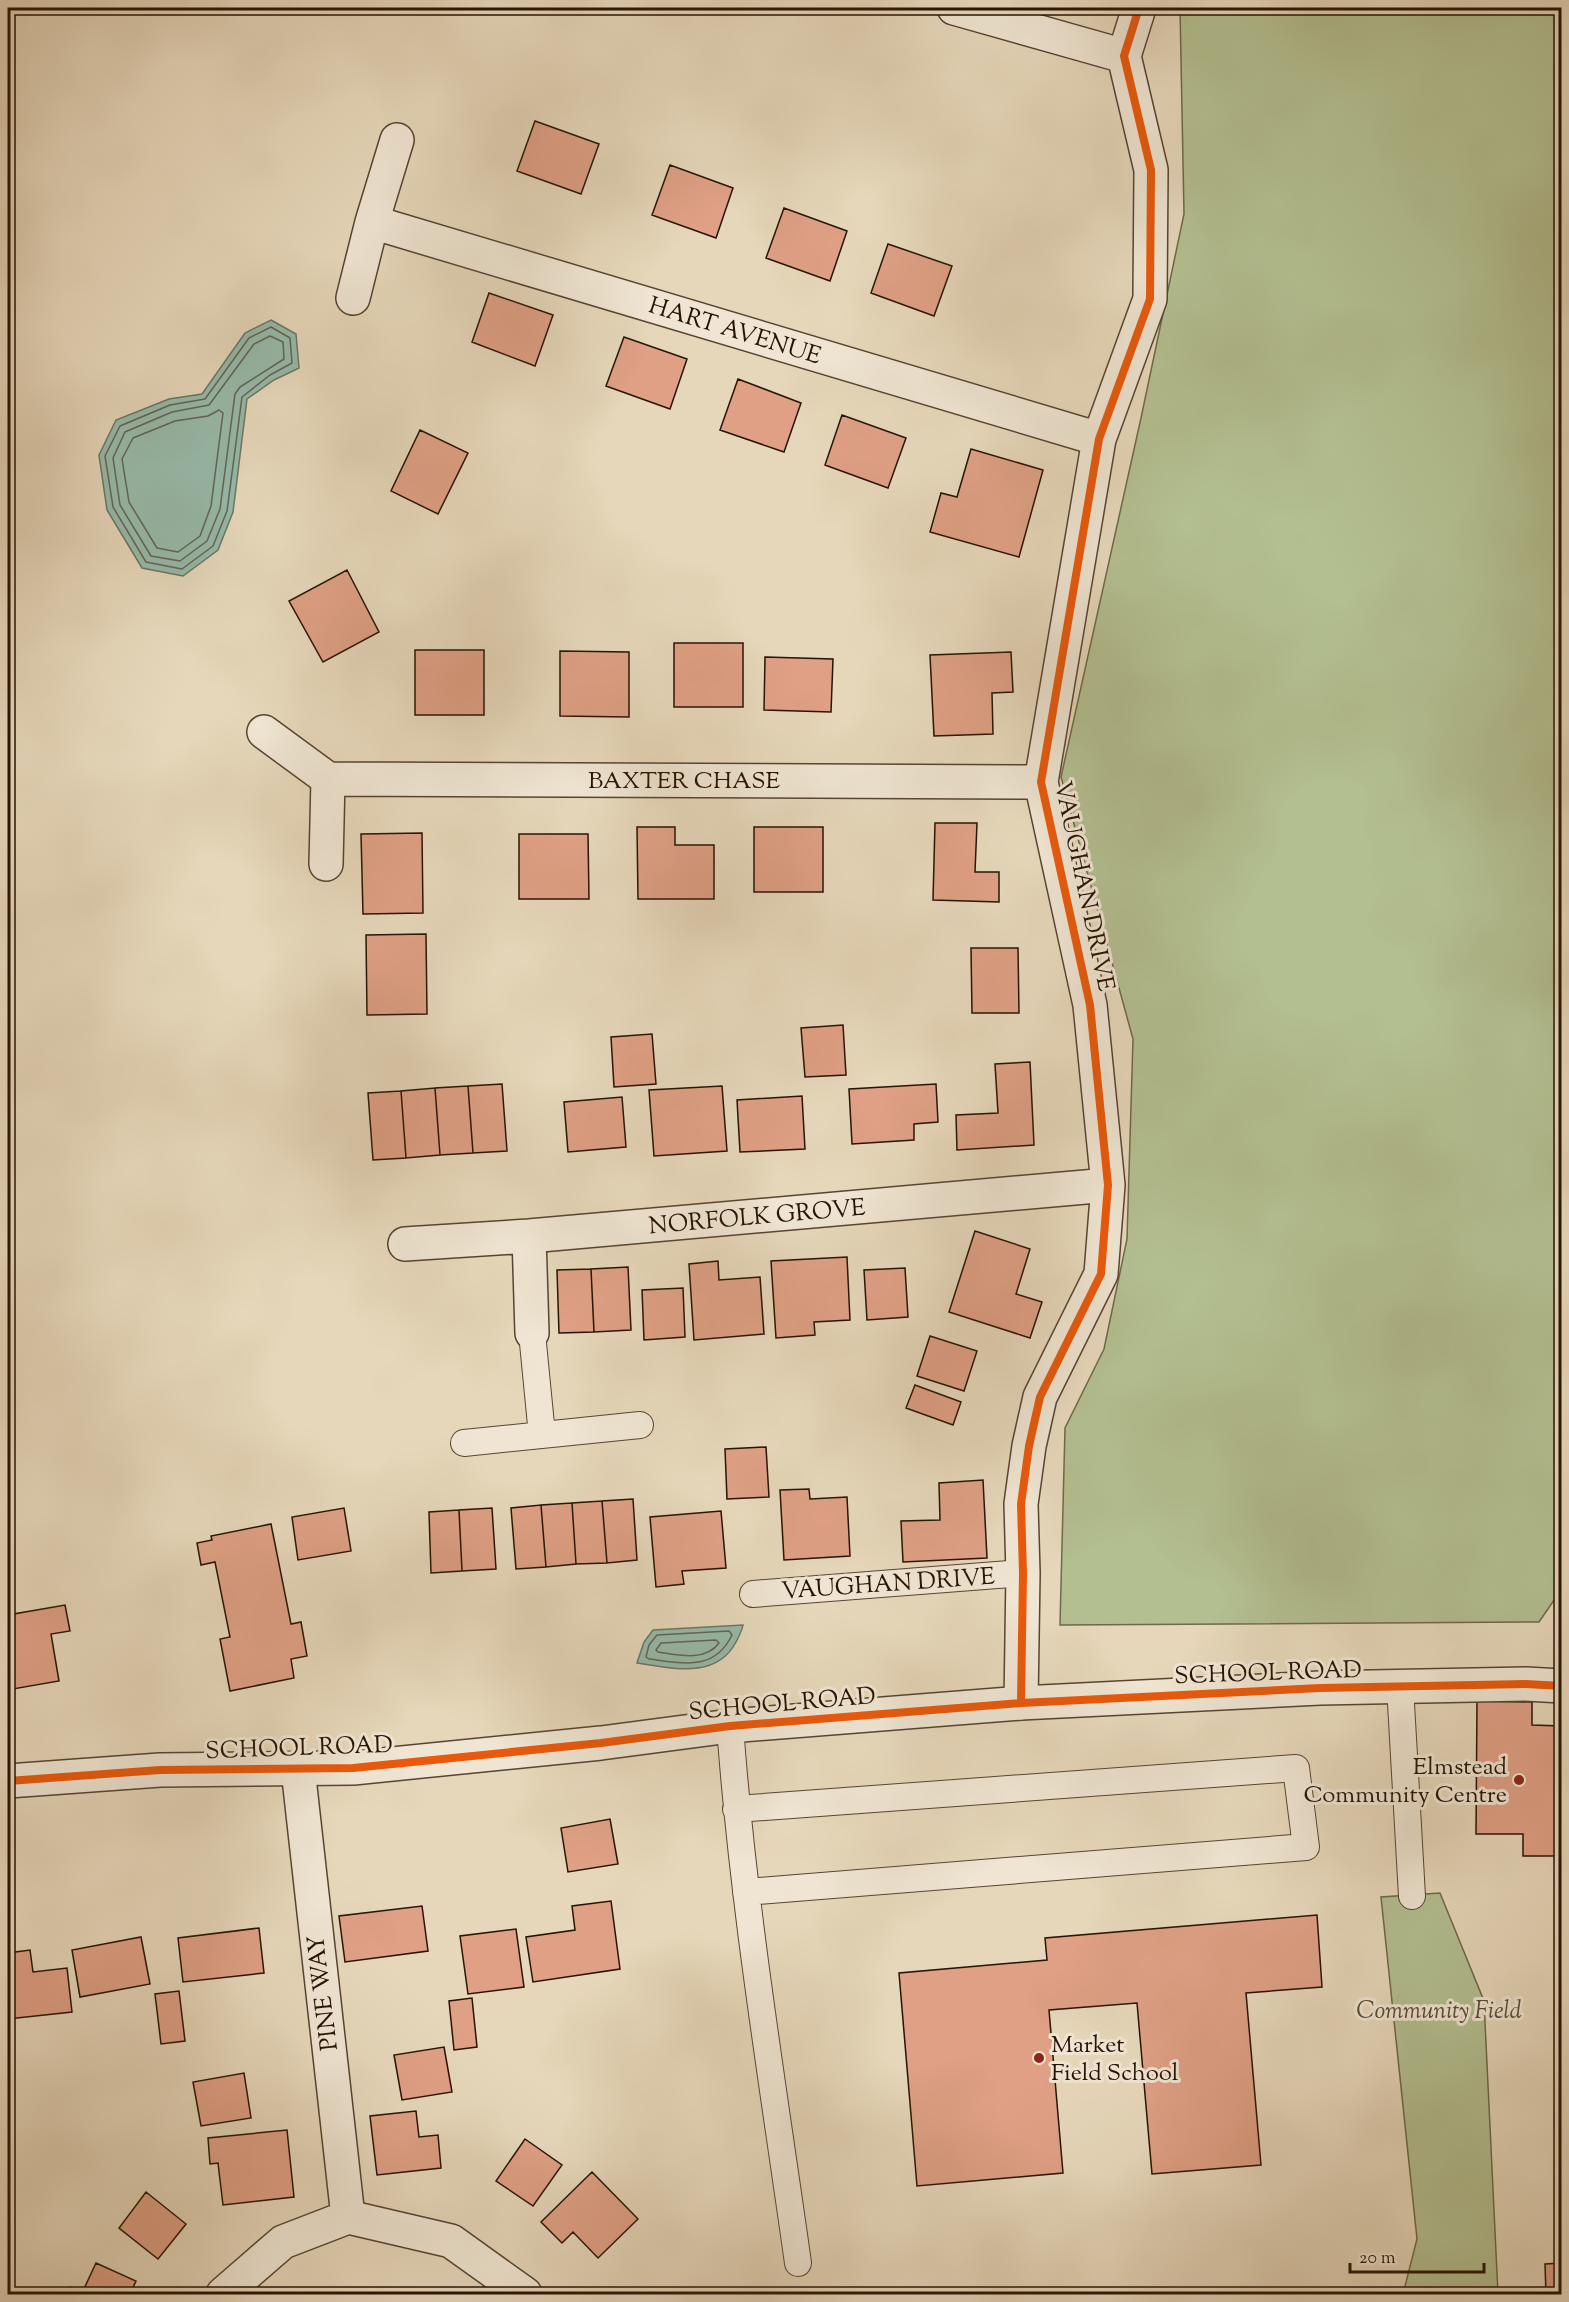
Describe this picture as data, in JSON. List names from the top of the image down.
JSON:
{
  "streets": {
    "street": [
      "HART AVENUE",
      "BAXTER CHASE",
      "VAUGHAN DRIVE",
      "NORFOLK GROVE",
      "SCHOOL ROAD",
      "PINE WAY"
    ]
  },
  "crossings": [
    ["HART AVENUE", "VAUGHAN DRIVE"],
    ["BAXTER CHASE", "VAUGHAN DRIVE"],
    ["VAUGHAN DRIVE", "NORFOLK GROVE"],
    ["VAUGHAN DRIVE", "SCHOOL ROAD"],
    ["SCHOOL ROAD", "PINE WAY"]
  ],
  "parks": ["Community Field"],
  "places": ["Elmstead Community Centre", "Market Field School"],
  "scale_bar": "20 m"
}
